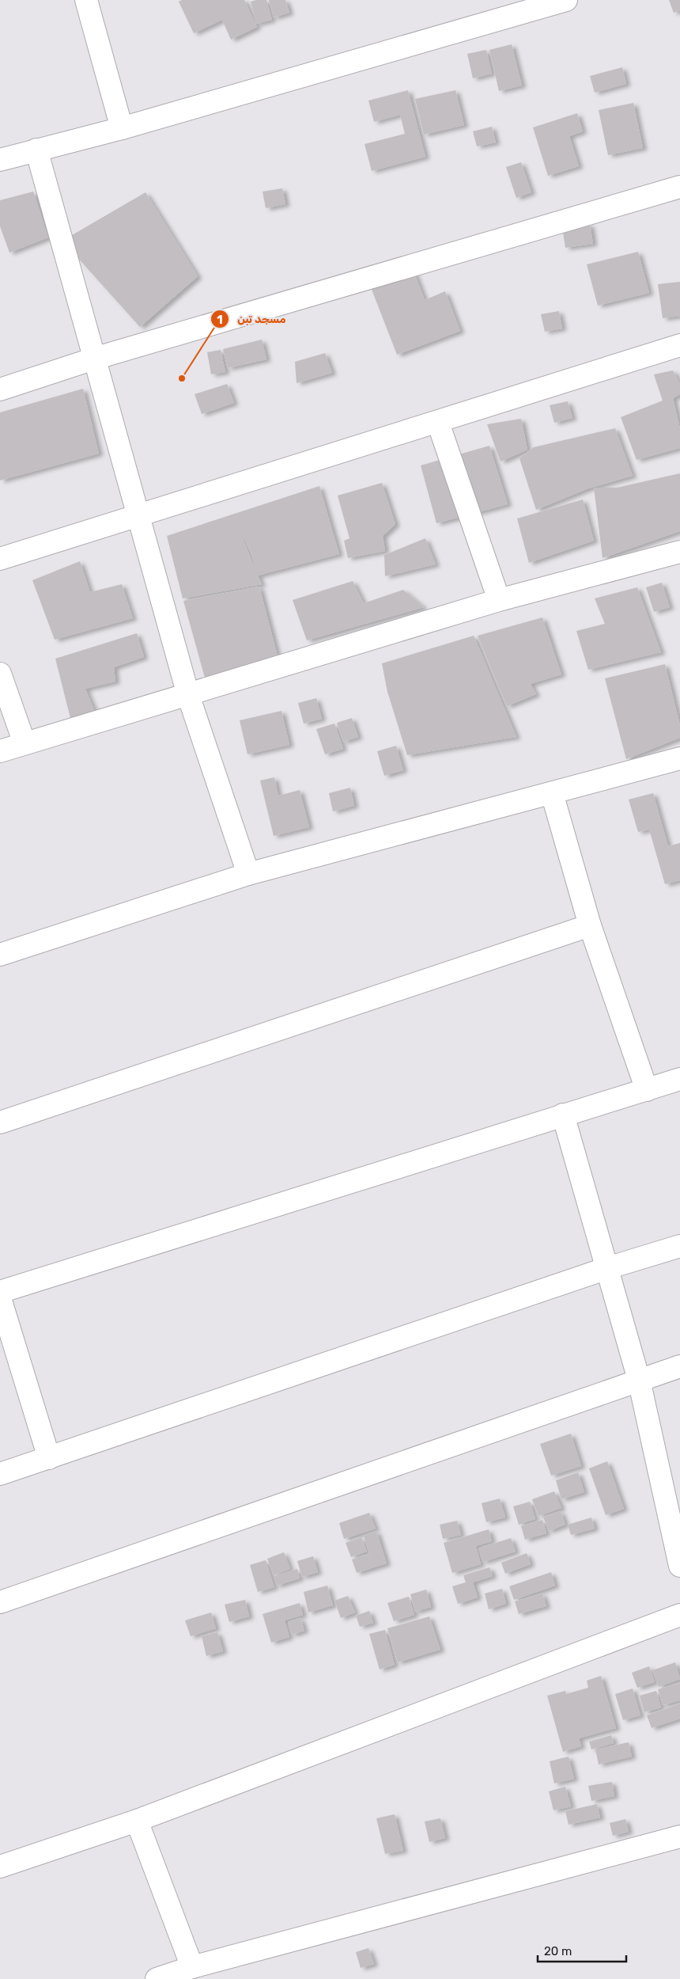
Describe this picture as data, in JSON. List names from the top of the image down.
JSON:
{
  "places": ["مسجد تبن"],
  "scale_bar": "20 m"
}
